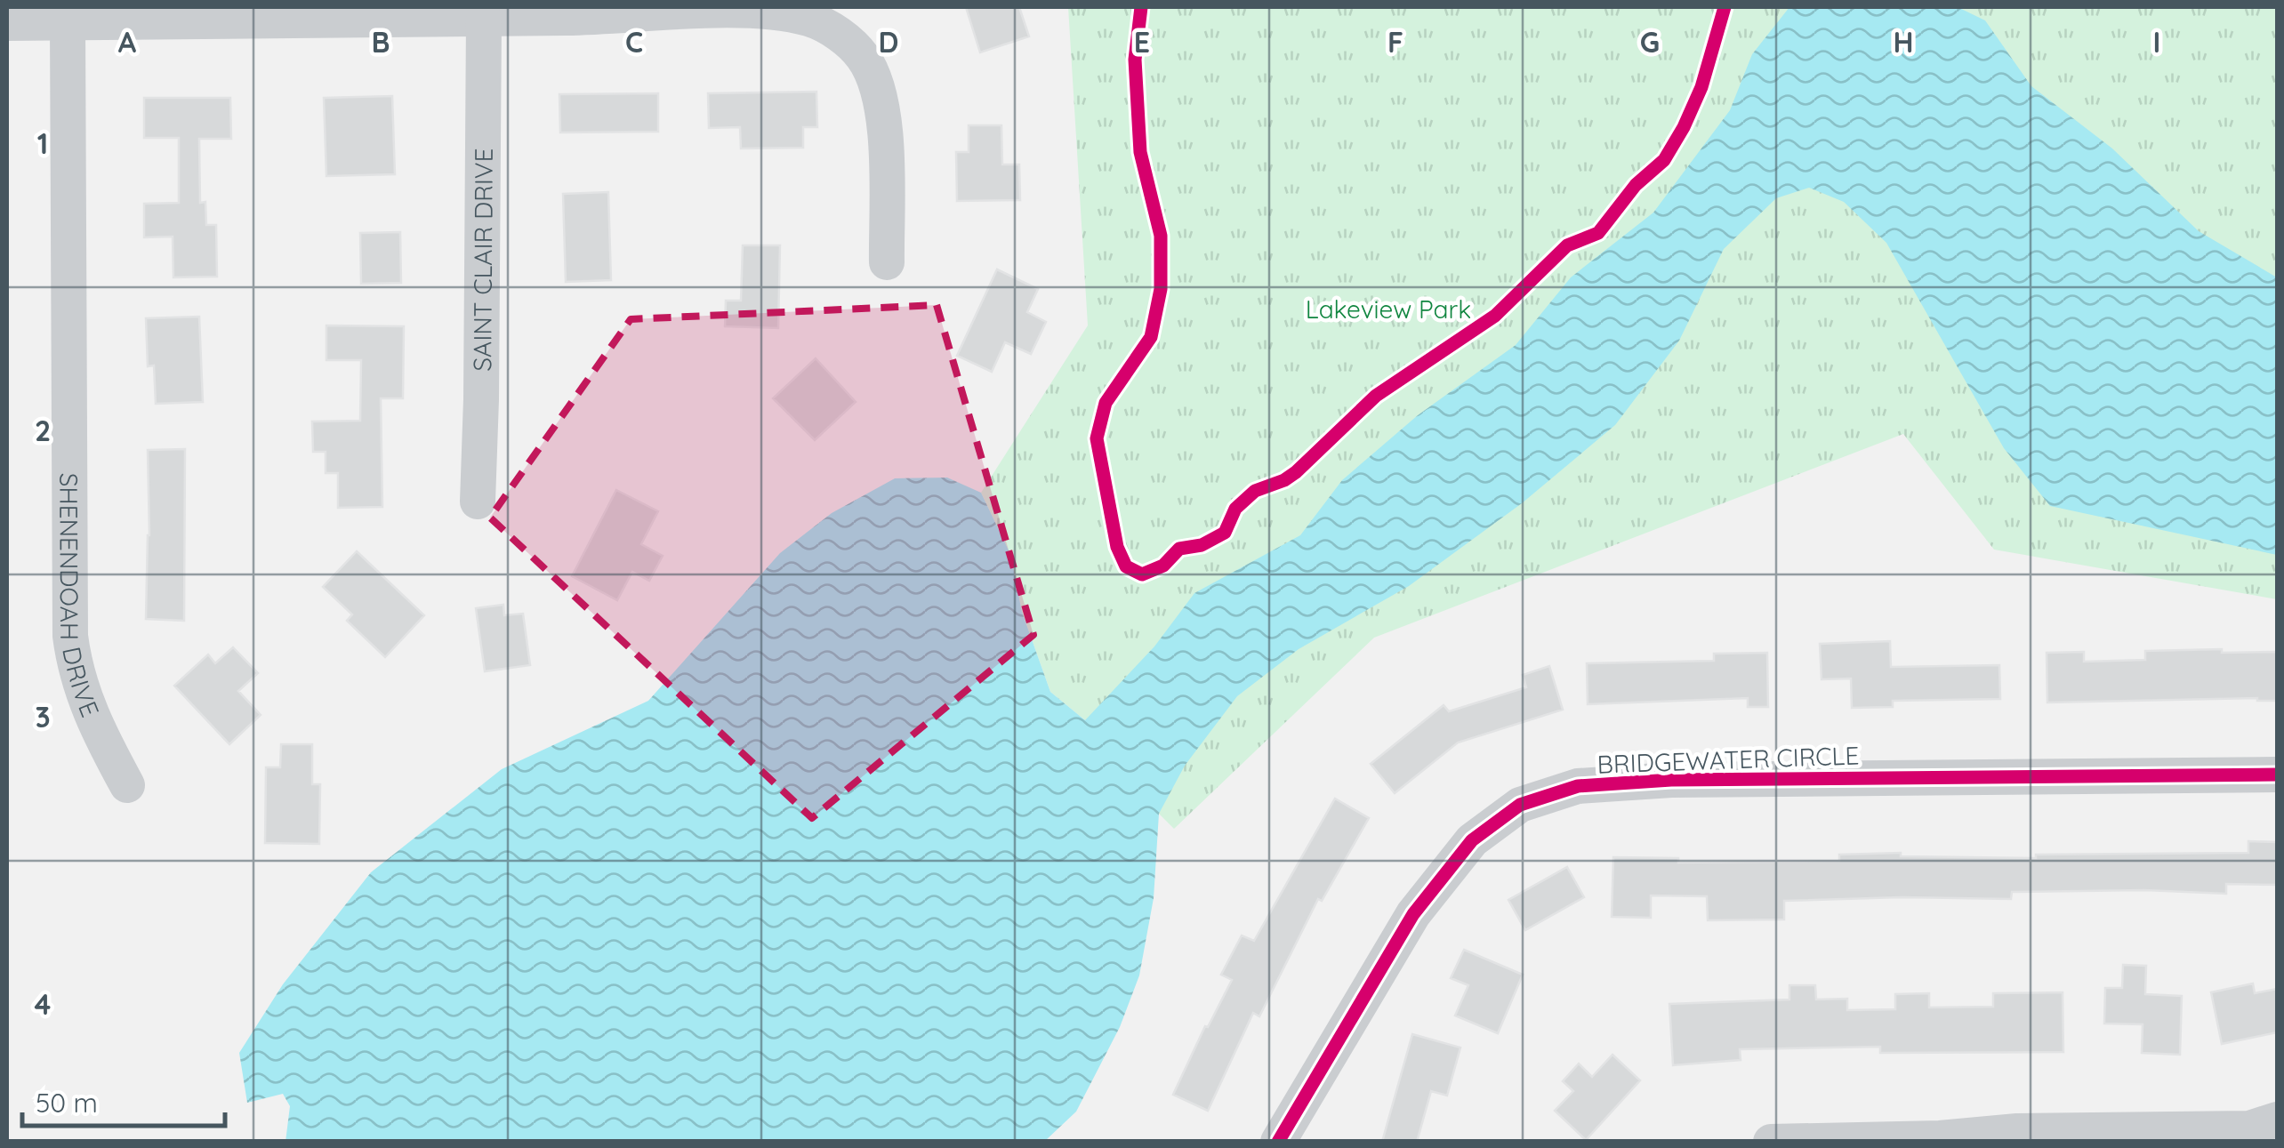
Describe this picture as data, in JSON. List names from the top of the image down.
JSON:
{
  "streets": {
    "street": ["SAINT CLAIR DRIVE", "SHENENDOAH DRIVE", "BRIDGEWATER CIRCLE"]
  },
  "parks": ["Lakeview Park"],
  "scale_bar": "50 m",
  "grid": {
    "columns": [
      "A",
      "B",
      "C",
      "D",
      "E",
      "F",
      "G",
      "H",
      "I"
    ],
    "rows": [
      "1",
      "2",
      "3",
      "4"
    ]
  }
}
